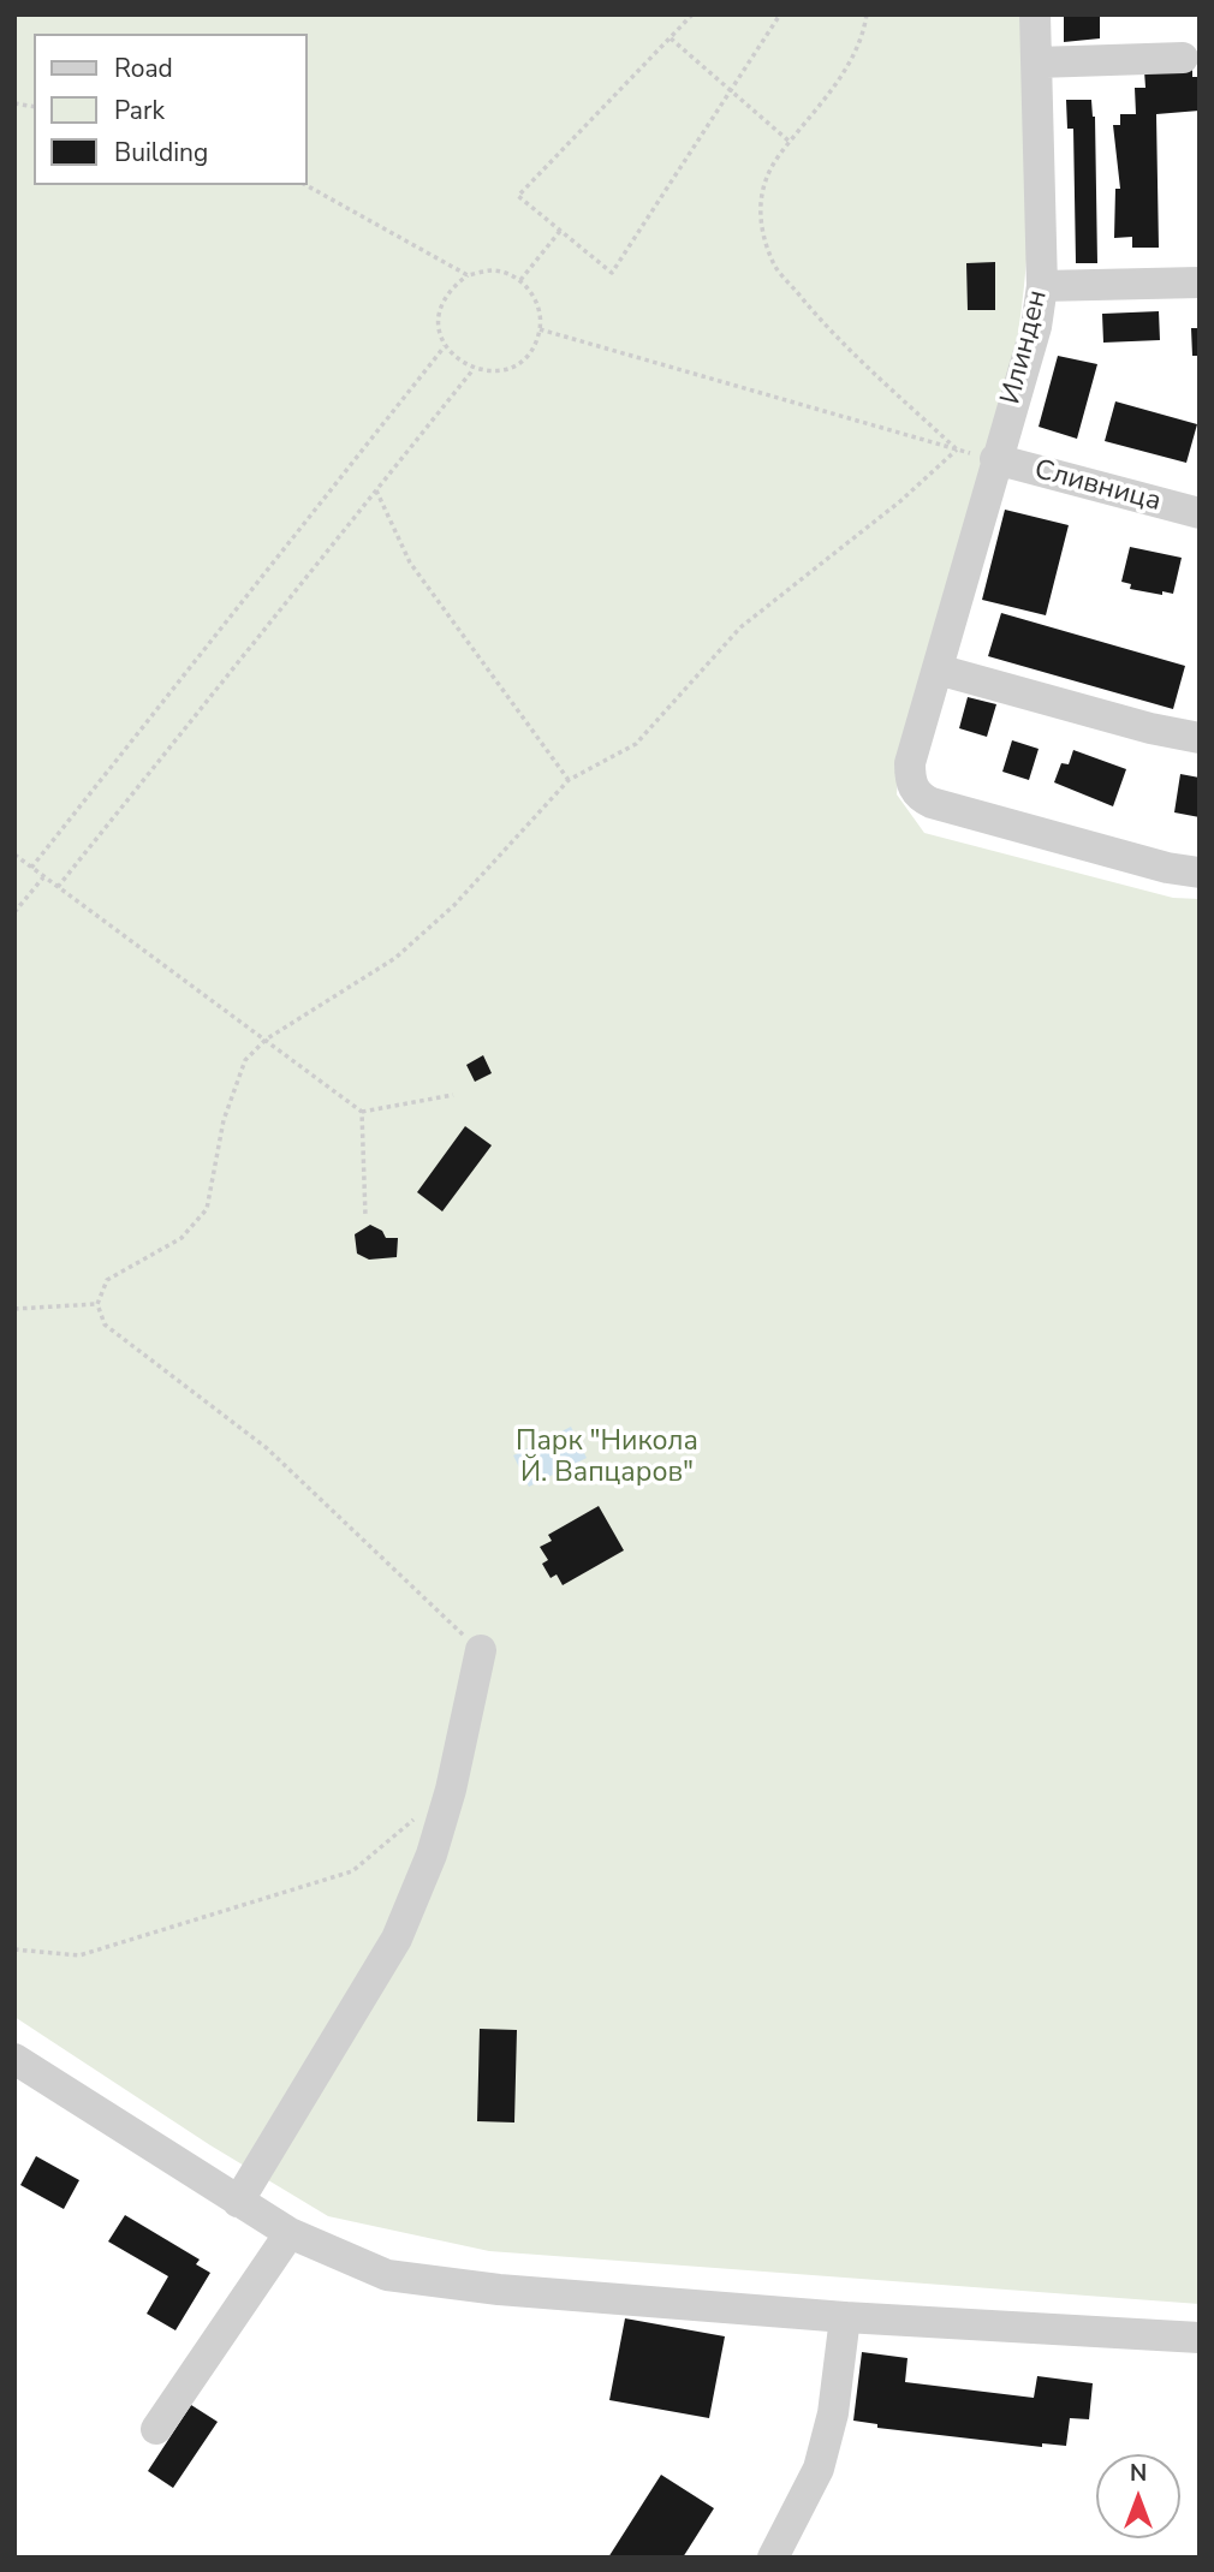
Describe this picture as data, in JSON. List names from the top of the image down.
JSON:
{
  "streets": {
    "street": ["Илинден", "Сливница"]
  },
  "crossings": [
    ["Илинден", "Сливница"]
  ],
  "parks": ["Парк \"Никола Й. Вапцаров\""],
  "legend": ["Road", "Park", "Building"],
  "north": "top"
}
